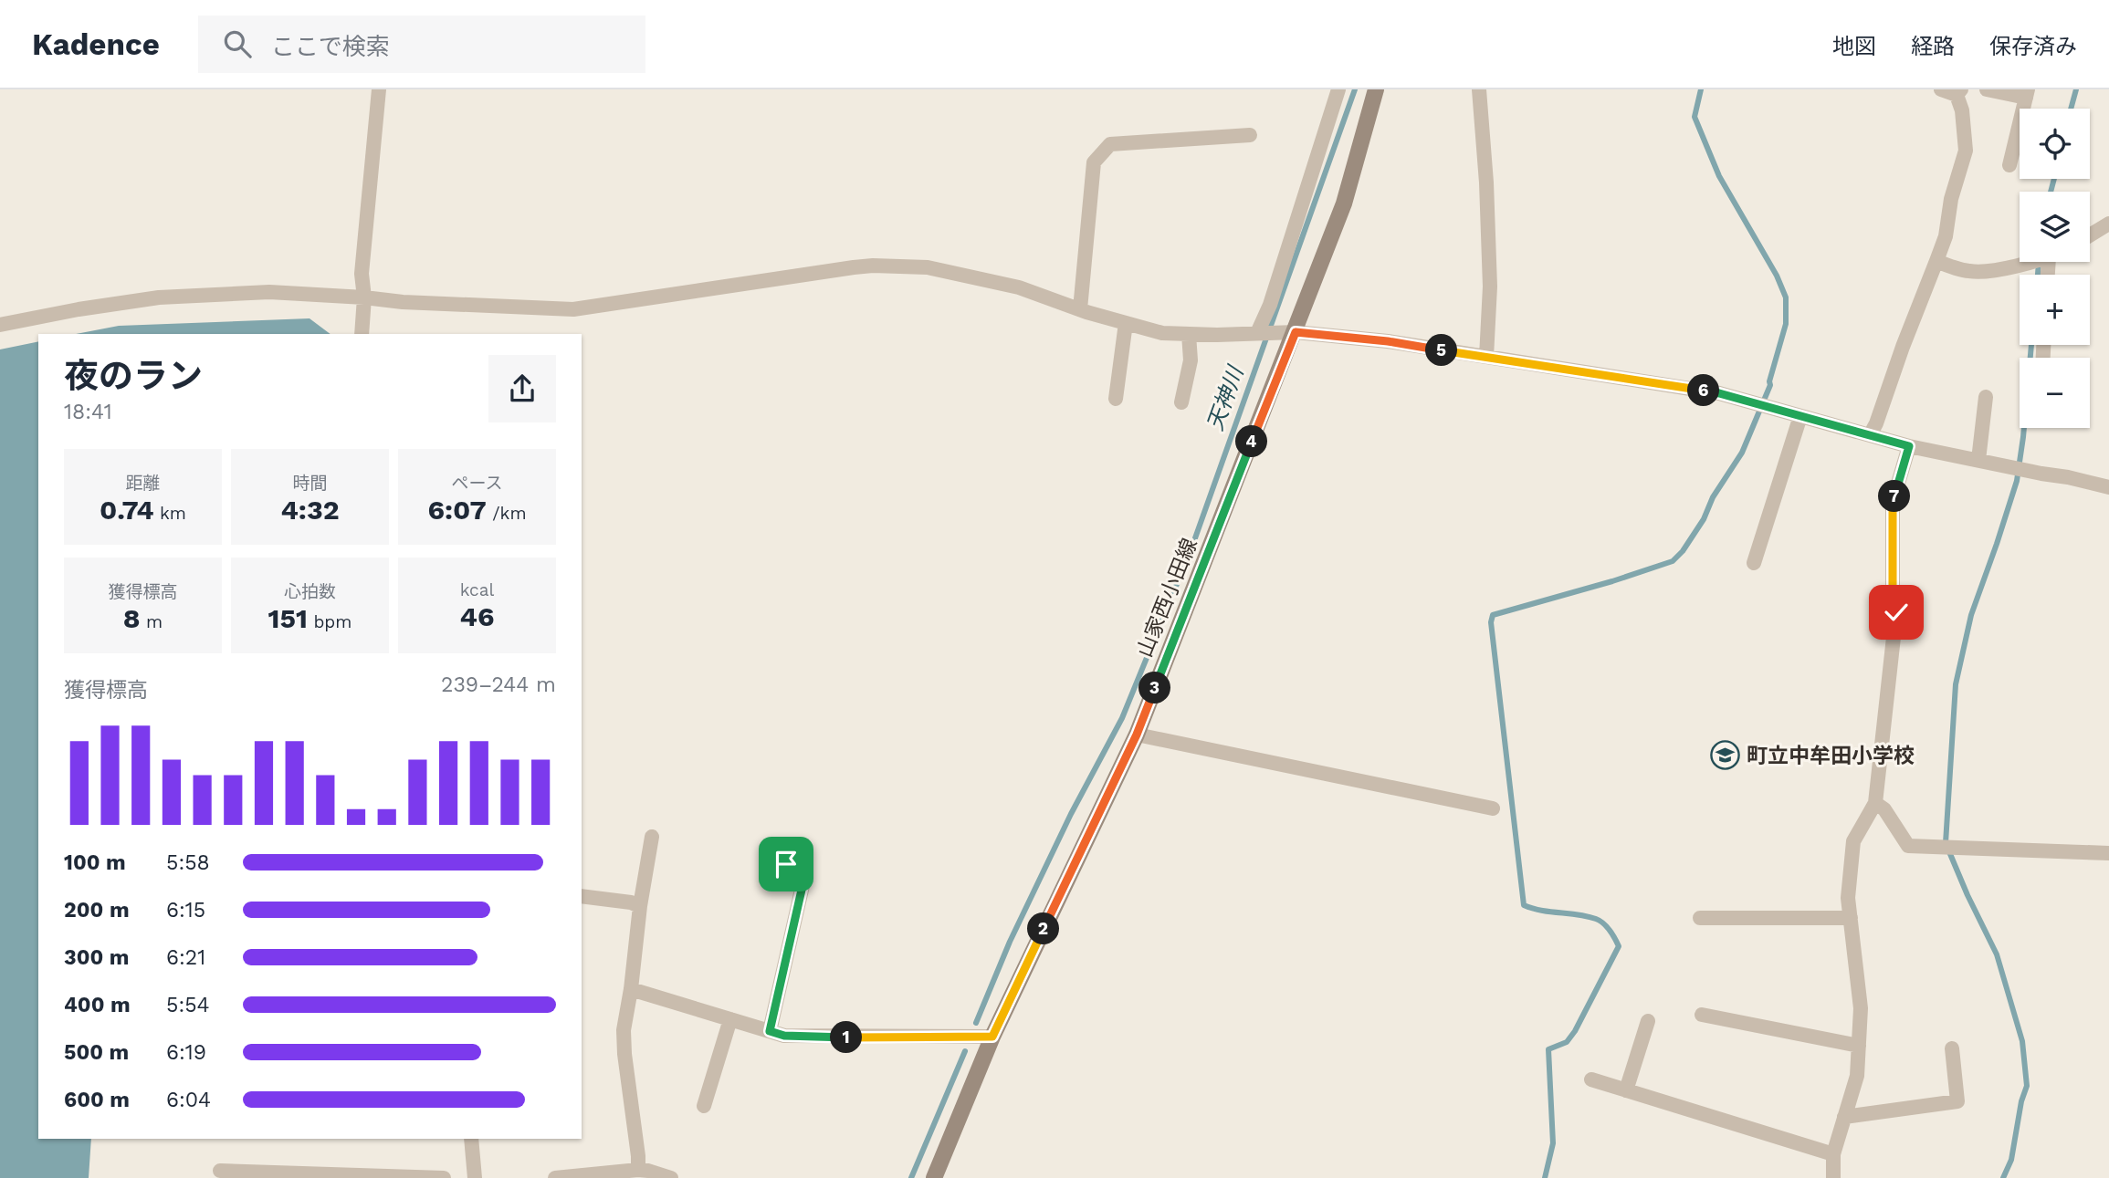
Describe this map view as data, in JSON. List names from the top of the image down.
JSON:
{
  "streets": {
    "main road": ["山家西小田線"]
  },
  "water": ["天神川"],
  "places": {
    "school or university": ["町立中牟田小学校"]
  },
  "page": {
    "header": "Kadence",
    "search": "ここで検索",
    "nav": ["地図", "経路", "保存済み"],
    "map_buttons": ["+", "−"],
    "pins": [
      "5",
      "6",
      "4",
      "7",
      "3",
      "2",
      "1"
    ],
    "heading": ["夜のラン", "18:41"],
    "stats": [
      ["距離", "0.74 km"],
      ["時間", "4:32"],
      ["ペース", "6:07 /km"],
      ["獲得標高", "8 m"],
      ["心拍数", "151 bpm"],
      ["kcal", "46"]
    ],
    "chart": ["獲得標高", "239–244 m"],
    "list": [
      {
        "name": "100 m",
        "note": "5:58"
      },
      {
        "name": "200 m",
        "note": "6:15"
      },
      {
        "name": "300 m",
        "note": "6:21"
      },
      {
        "name": "400 m",
        "note": "5:54"
      },
      {
        "name": "500 m",
        "note": "6:19"
      },
      {
        "name": "600 m",
        "note": "6:04"
      }
    ]
  }
}
